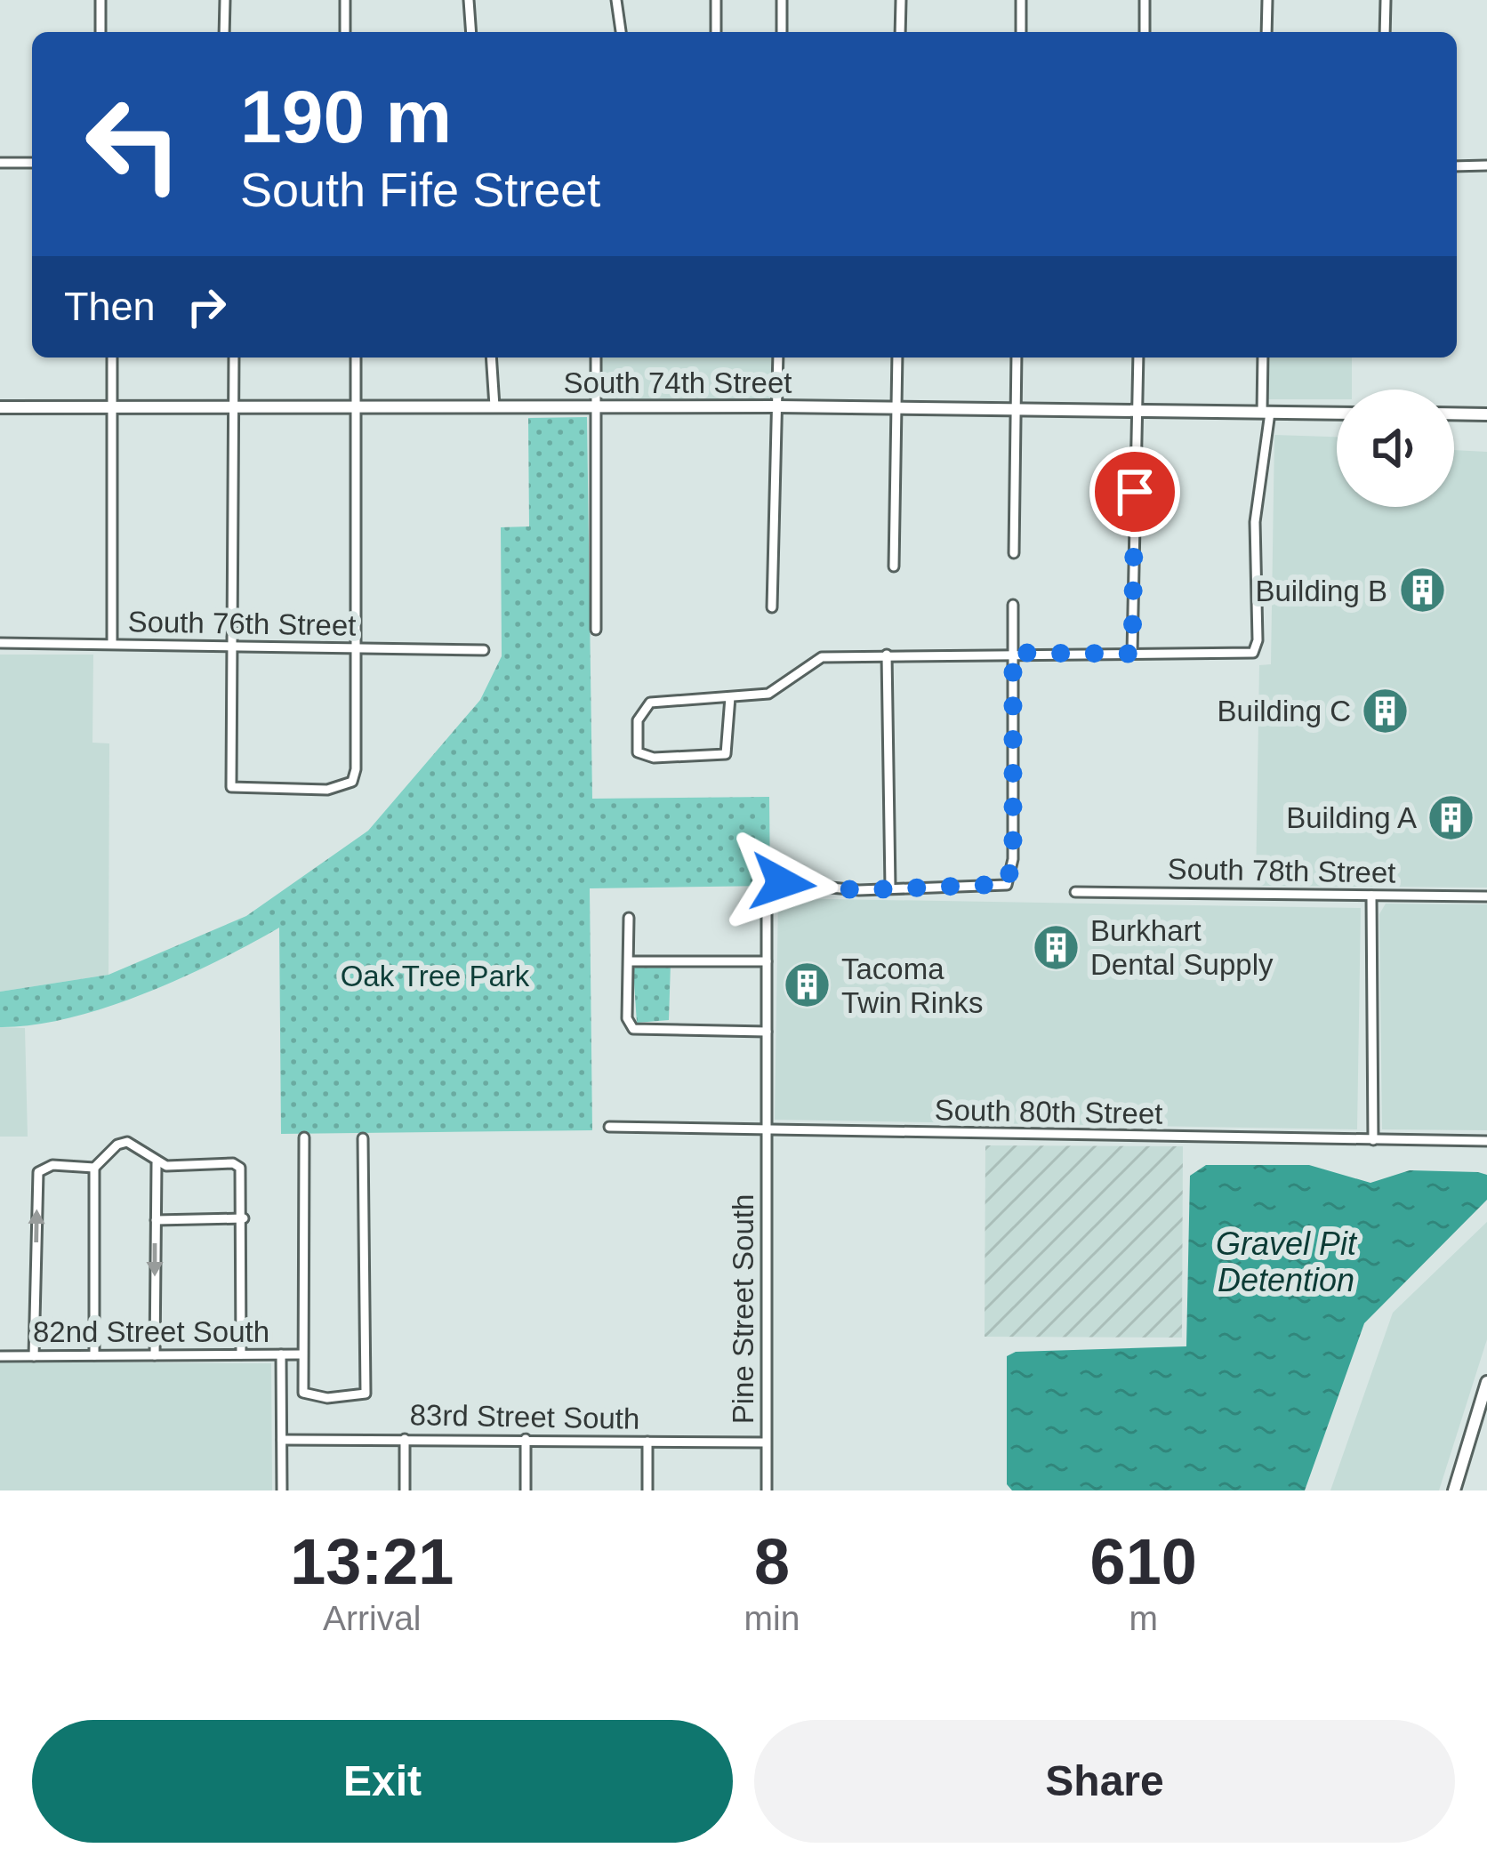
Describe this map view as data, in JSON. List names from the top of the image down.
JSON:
{
  "streets": {
    "main road": ["South 74th Street"],
    "street": [
      "South 76th Street",
      "South 78th Street",
      "South 80th Street",
      "Pine Street South",
      "82nd Street South",
      "83rd Street South"
    ]
  },
  "crossings": [
    ["South 80th Street", "Pine Street South"],
    ["Pine Street South", "83rd Street South"]
  ],
  "water": ["Gravel Pit Detention"],
  "parks": ["Oak Tree Park"],
  "places": {
    "building": [
      "Building B",
      "Building C",
      "Building A",
      "Burkhart Dental Supply",
      "Tacoma Twin Rinks"
    ]
  },
  "page": {
    "turn": ["190 m", "South Fife Street"],
    "then": "Then",
    "eta": [
      "13:21",
      "Arrival",
      "8",
      "min",
      "610",
      "m"
    ],
    "buttons": ["Exit", "Share"]
  }
}
